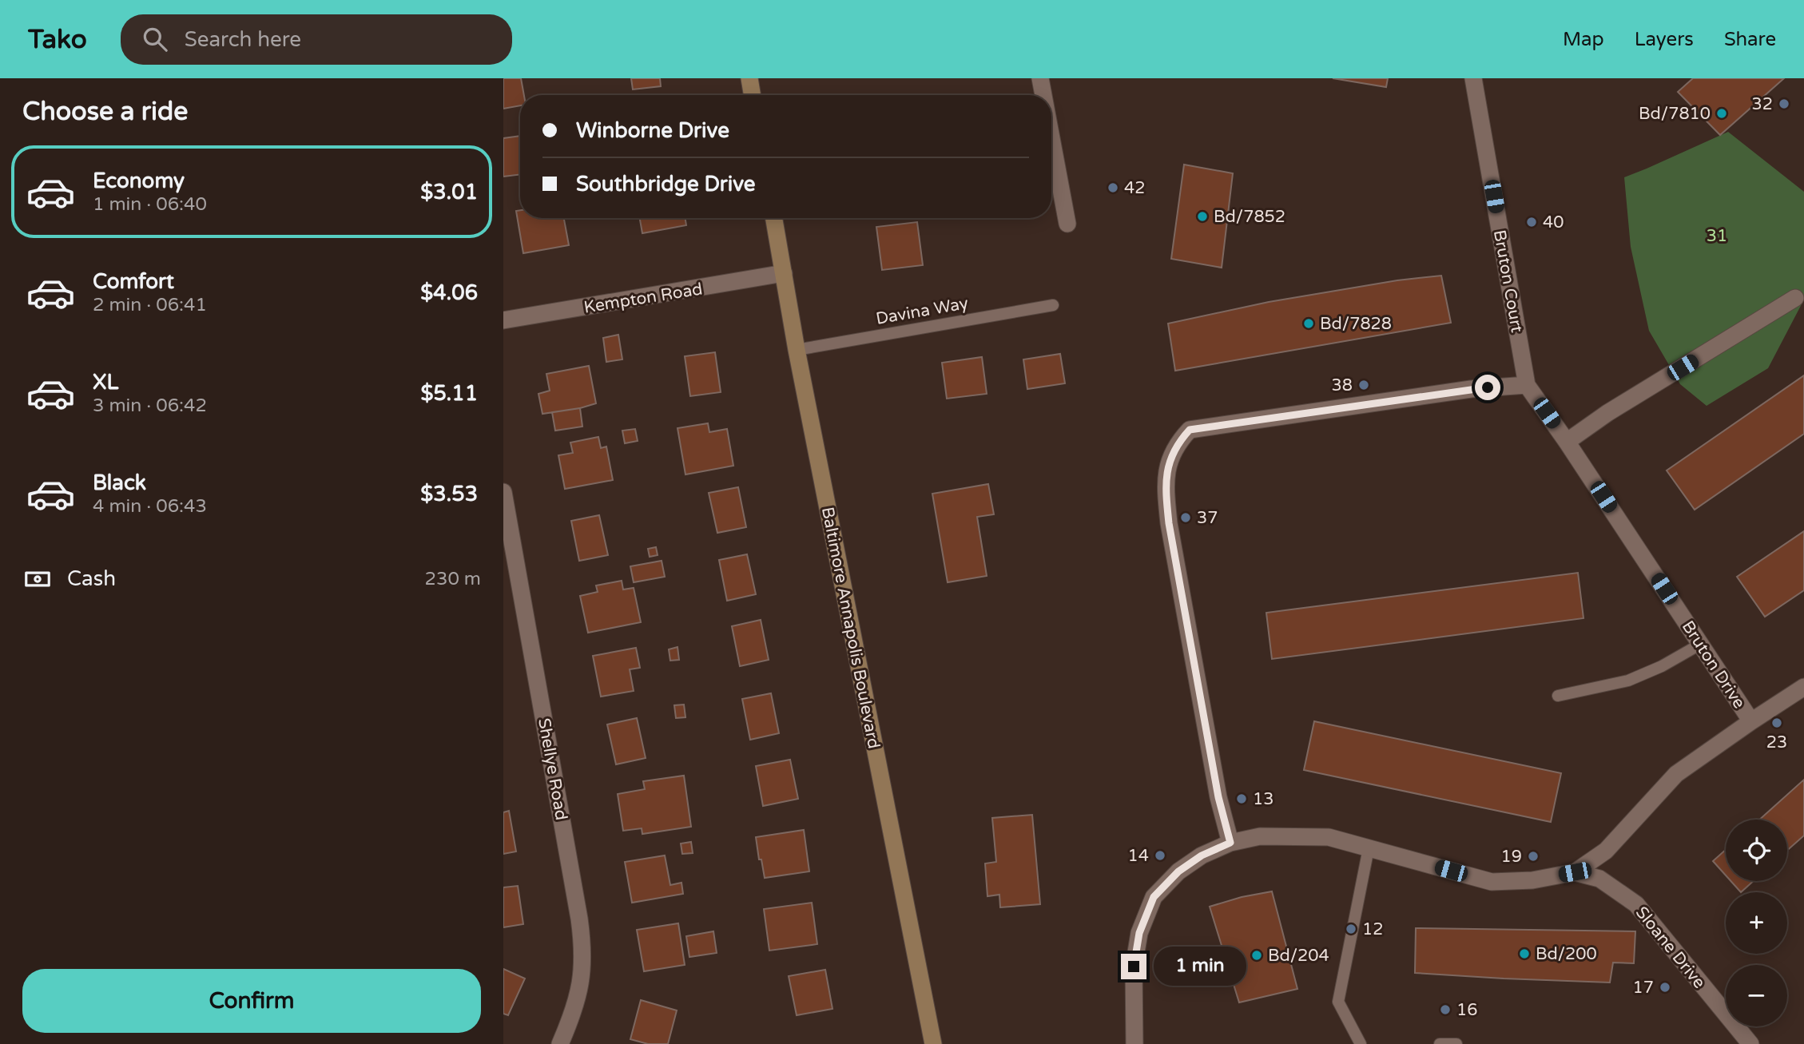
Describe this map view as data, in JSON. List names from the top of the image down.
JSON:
{
  "streets": {
    "main road": ["Baltimore Annapolis Boulevard"],
    "street": [
      "Bruton Court",
      "Kempton Road",
      "Bruton Drive",
      "Shellye Road",
      "Sloane Drive"
    ],
    "lane": ["Davina Way"]
  },
  "crossings": [
    ["Bruton Court", "Bruton Drive"],
    ["Kempton Road", "Baltimore Annapolis Boulevard"],
    ["Davina Way", "Baltimore Annapolis Boulevard"]
  ],
  "parks": ["31"],
  "places": [
    "32",
    "Bd/7810",
    "42",
    "Bd/7852",
    "40",
    "Bd/7828",
    "38",
    "37",
    "23",
    "13",
    "14",
    "19",
    "12",
    "Bd/200",
    "Bd/204",
    "17",
    "16"
  ],
  "page": {
    "header": "Tako",
    "search": "Search here",
    "nav": ["Map", "Layers", "Share"],
    "heading": "Choose a ride",
    "banner": ["Winborne Drive", "Southbridge Drive"],
    "list": [
      {
        "name": "Economy",
        "note": "1 min · 06:40",
        "value": "$3.01"
      },
      {
        "name": "Comfort",
        "note": "2 min · 06:41",
        "value": "$4.06"
      },
      {
        "name": "XL",
        "note": "3 min · 06:42",
        "value": "$5.11"
      },
      {
        "name": "Black",
        "note": "4 min · 06:43",
        "value": "$3.53"
      }
    ],
    "pay": ["Cash", "230 m"],
    "map_buttons": ["+", "−"],
    "bubble": "1 min",
    "buttons": "Confirm"
  }
}
